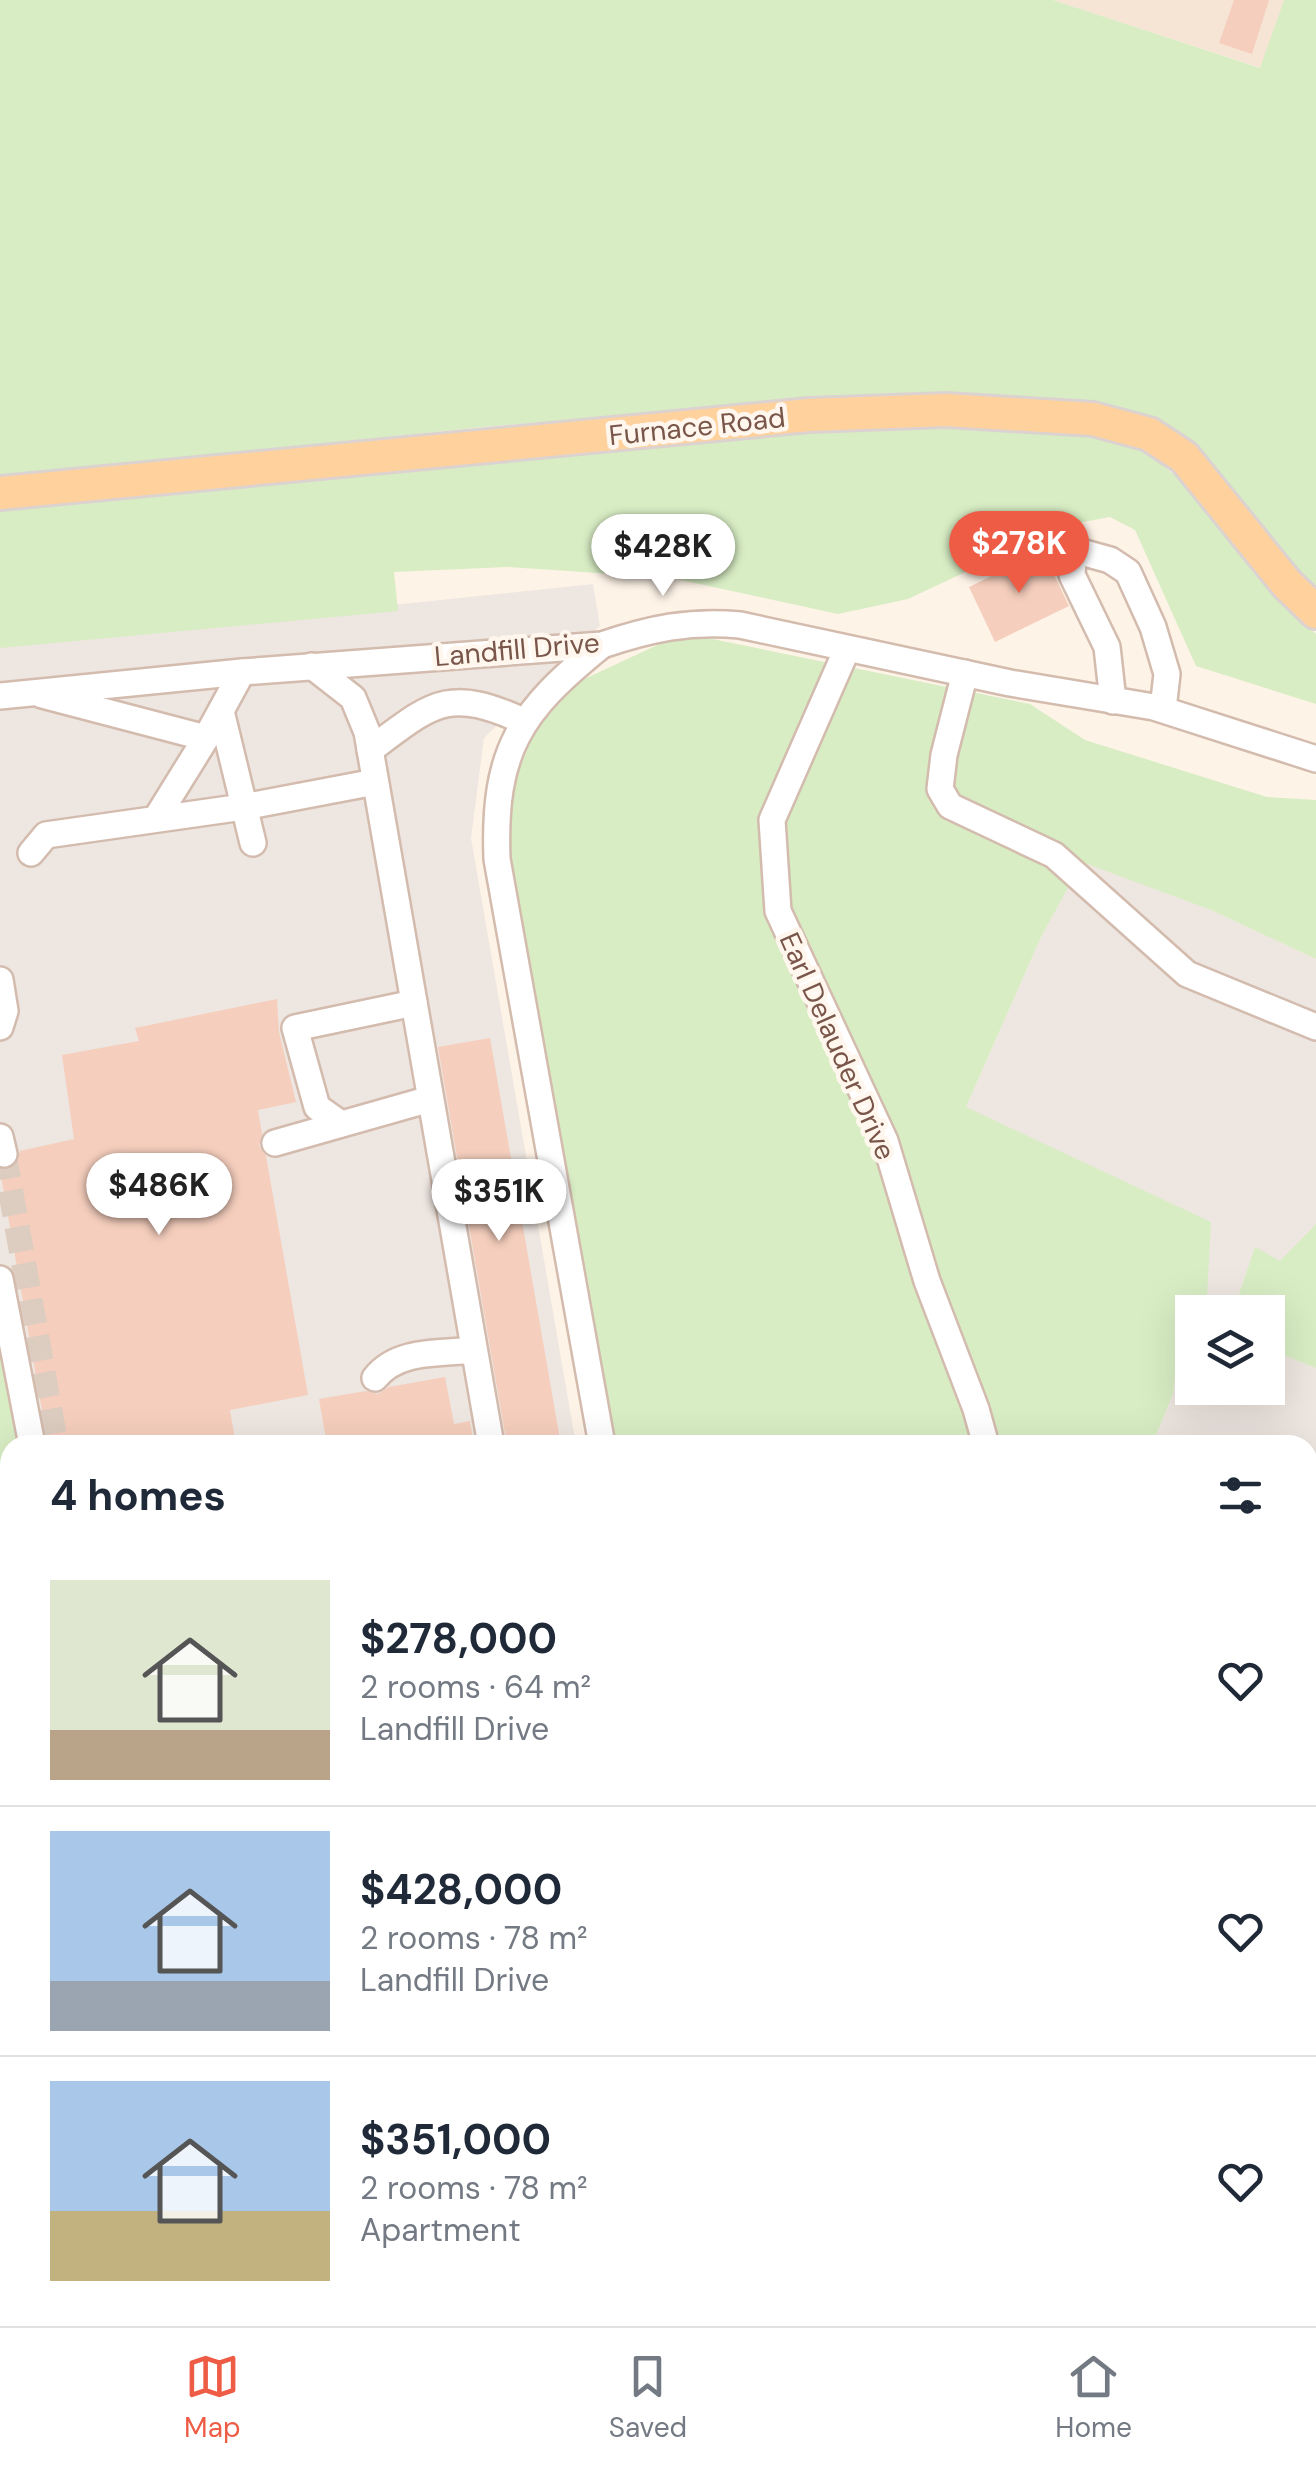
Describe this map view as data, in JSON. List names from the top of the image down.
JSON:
{
  "streets": {
    "main road": ["Furnace Road"],
    "street": ["Landfill Drive", "Earl Delauder Drive"]
  },
  "crossings": [
    ["Landfill Drive", "Earl Delauder Drive"]
  ],
  "page": {
    "price": [
      "$278K",
      "$428K",
      "$486K",
      "$351K"
    ],
    "heading": "4 homes",
    "list": [
      {
        "name": "$278,000",
        "note": "2 rooms · 64 m² · Landfill Drive"
      },
      {
        "name": "$428,000",
        "note": "2 rooms · 78 m² · Landfill Drive"
      },
      {
        "name": "$351,000",
        "note": "2 rooms · 78 m² · Apartment"
      }
    ],
    "tabs": ["Map", "Saved", "Home"]
  }
}
